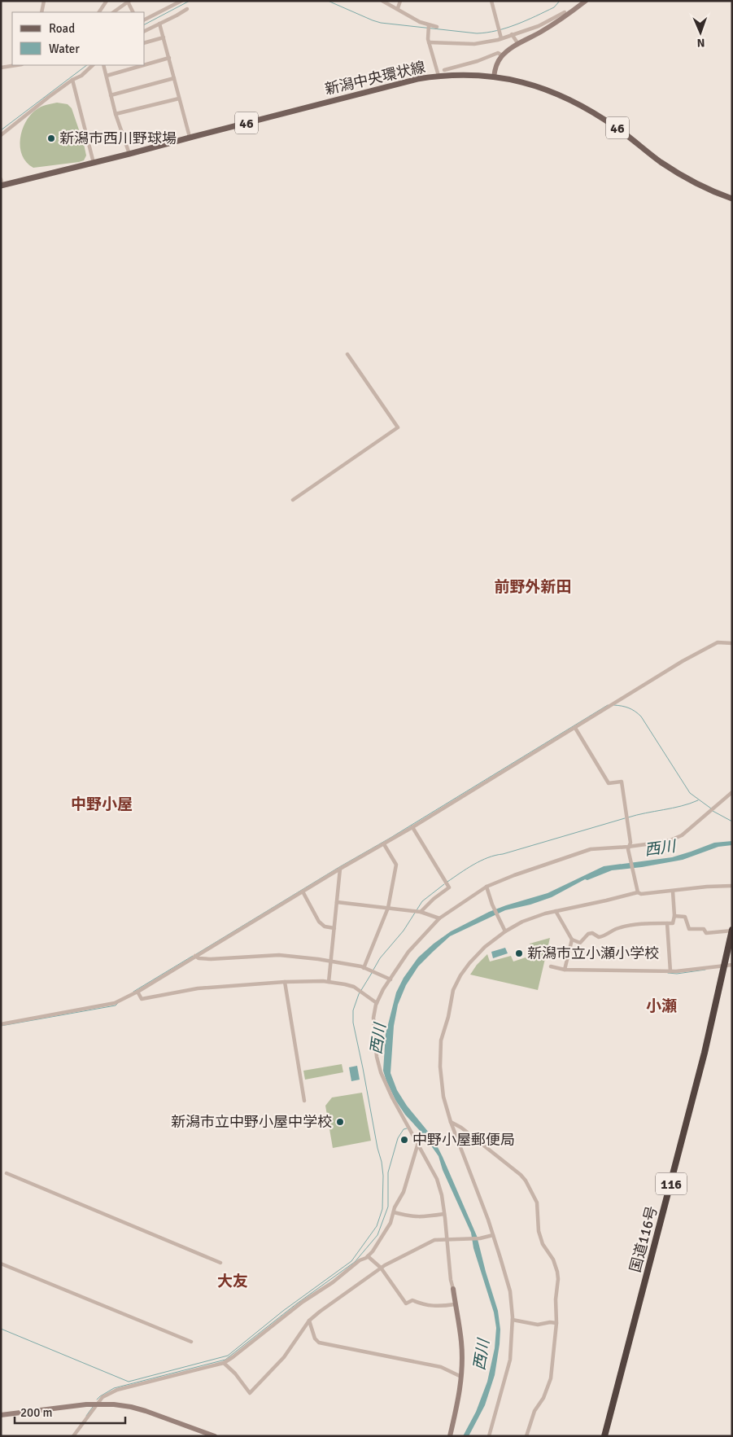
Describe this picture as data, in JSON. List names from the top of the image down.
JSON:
{
  "streets": {
    "highway": ["116", "国道116号"],
    "main road": ["新潟中央環状線", "46"]
  },
  "districts": [
    "前野外新田",
    "中野小屋",
    "小瀬",
    "大友"
  ],
  "water": ["西川"],
  "places": [
    "新潟市西川野球場",
    "新潟市立小瀬小学校",
    "新潟市立中野小屋中学校",
    "中野小屋郵便局"
  ],
  "legend": ["Road", "Water"],
  "scale_bar": "200 m",
  "north": "bottom"
}
